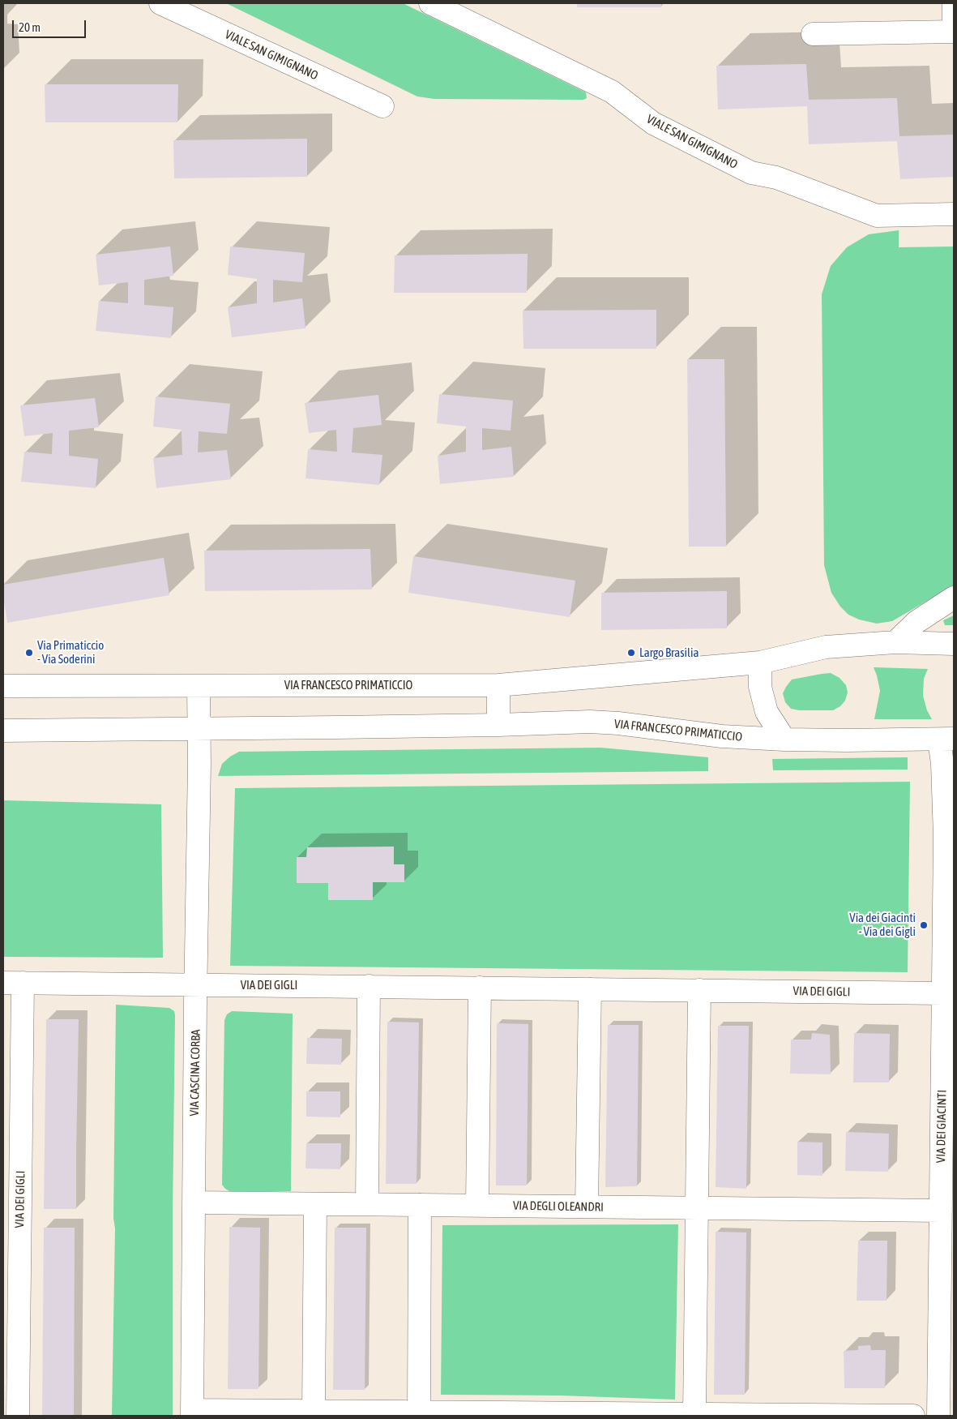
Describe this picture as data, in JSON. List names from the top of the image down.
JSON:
{
  "streets": {
    "street": [
      "VIALE SAN GIMIGNANO",
      "VIA FRANCESCO PRIMATICCIO",
      "VIA DEI GIGLI",
      "VIA CASCINA CORBA",
      "VIA DEI GIACINTI",
      "VIA DEGLI OLEANDRI"
    ]
  },
  "crossings": [
    ["VIA FRANCESCO PRIMATICCIO", "VIA CASCINA CORBA"],
    ["VIA DEI GIGLI", "VIA CASCINA CORBA"],
    ["VIA DEI GIGLI", "VIA DEI GIACINTI"],
    ["VIA CASCINA CORBA", "VIA DEGLI OLEANDRI"],
    ["VIA DEI GIACINTI", "VIA DEGLI OLEANDRI"]
  ],
  "places": ["Via Primaticcio - Via Soderini", "Largo Brasilia", "Via dei Giacinti - Via dei Gigli"],
  "scale_bar": "20 m"
}
